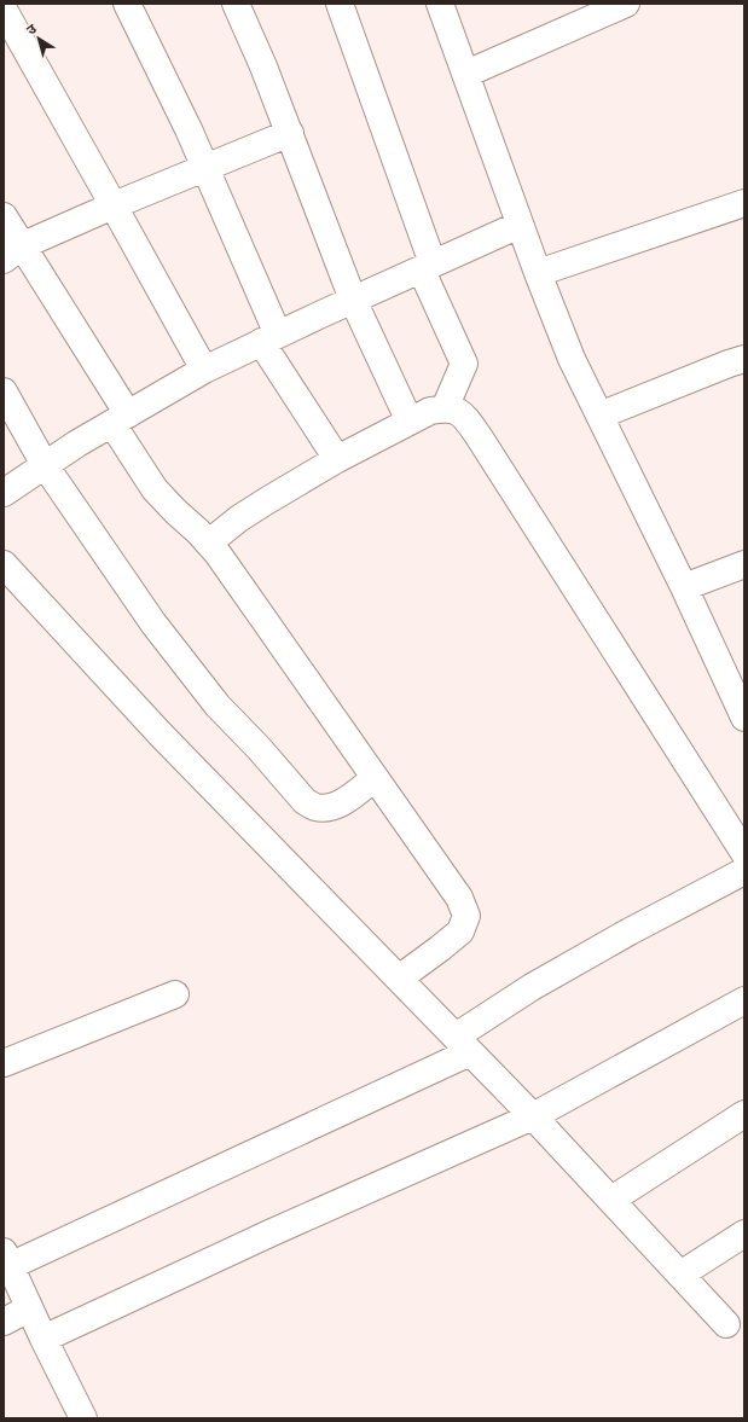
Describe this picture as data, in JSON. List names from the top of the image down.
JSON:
{
  "north": "top left"
}
